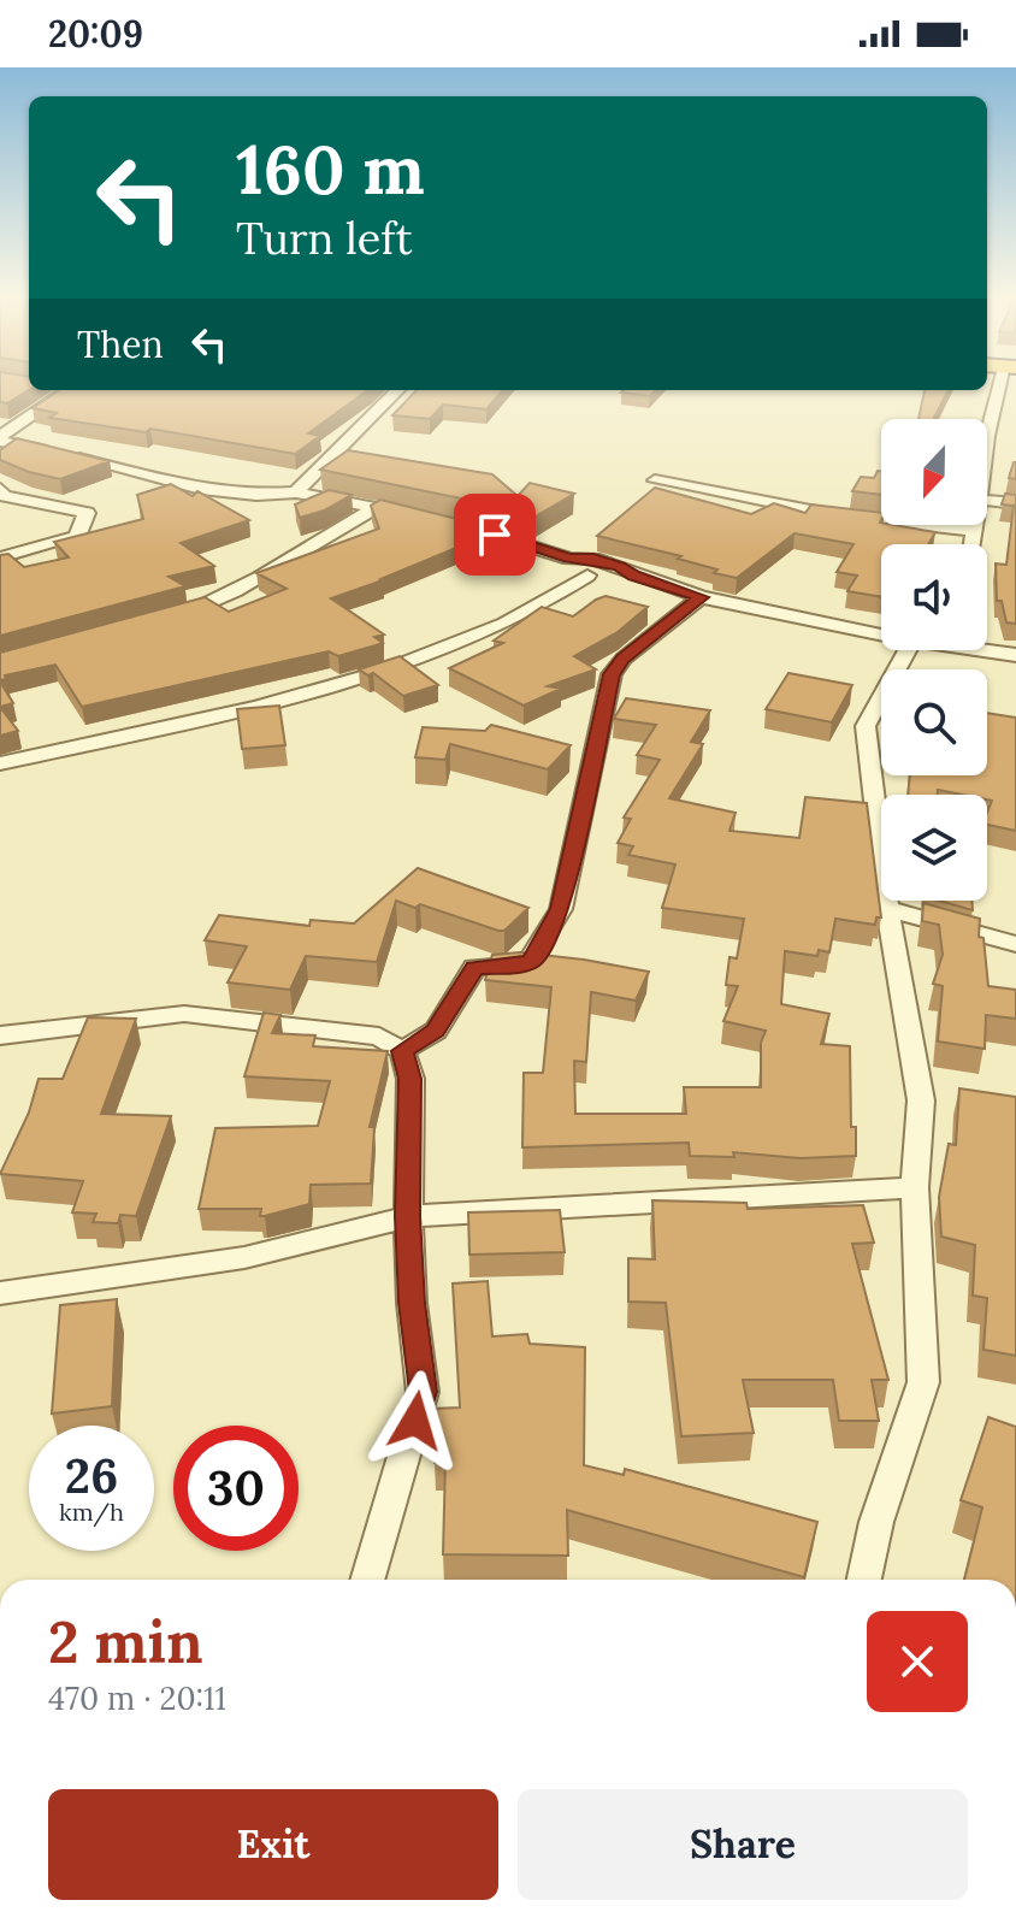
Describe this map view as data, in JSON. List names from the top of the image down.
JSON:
{
  "north": "bottom",
  "page": {
    "status": "20:09",
    "turn": ["160 m", "Turn left"],
    "then": "Then",
    "speed": "26 km/h",
    "limit": "30",
    "heading": ["2 min", "470 m · 20:11"],
    "buttons": ["Exit", "Share"]
  }
}
